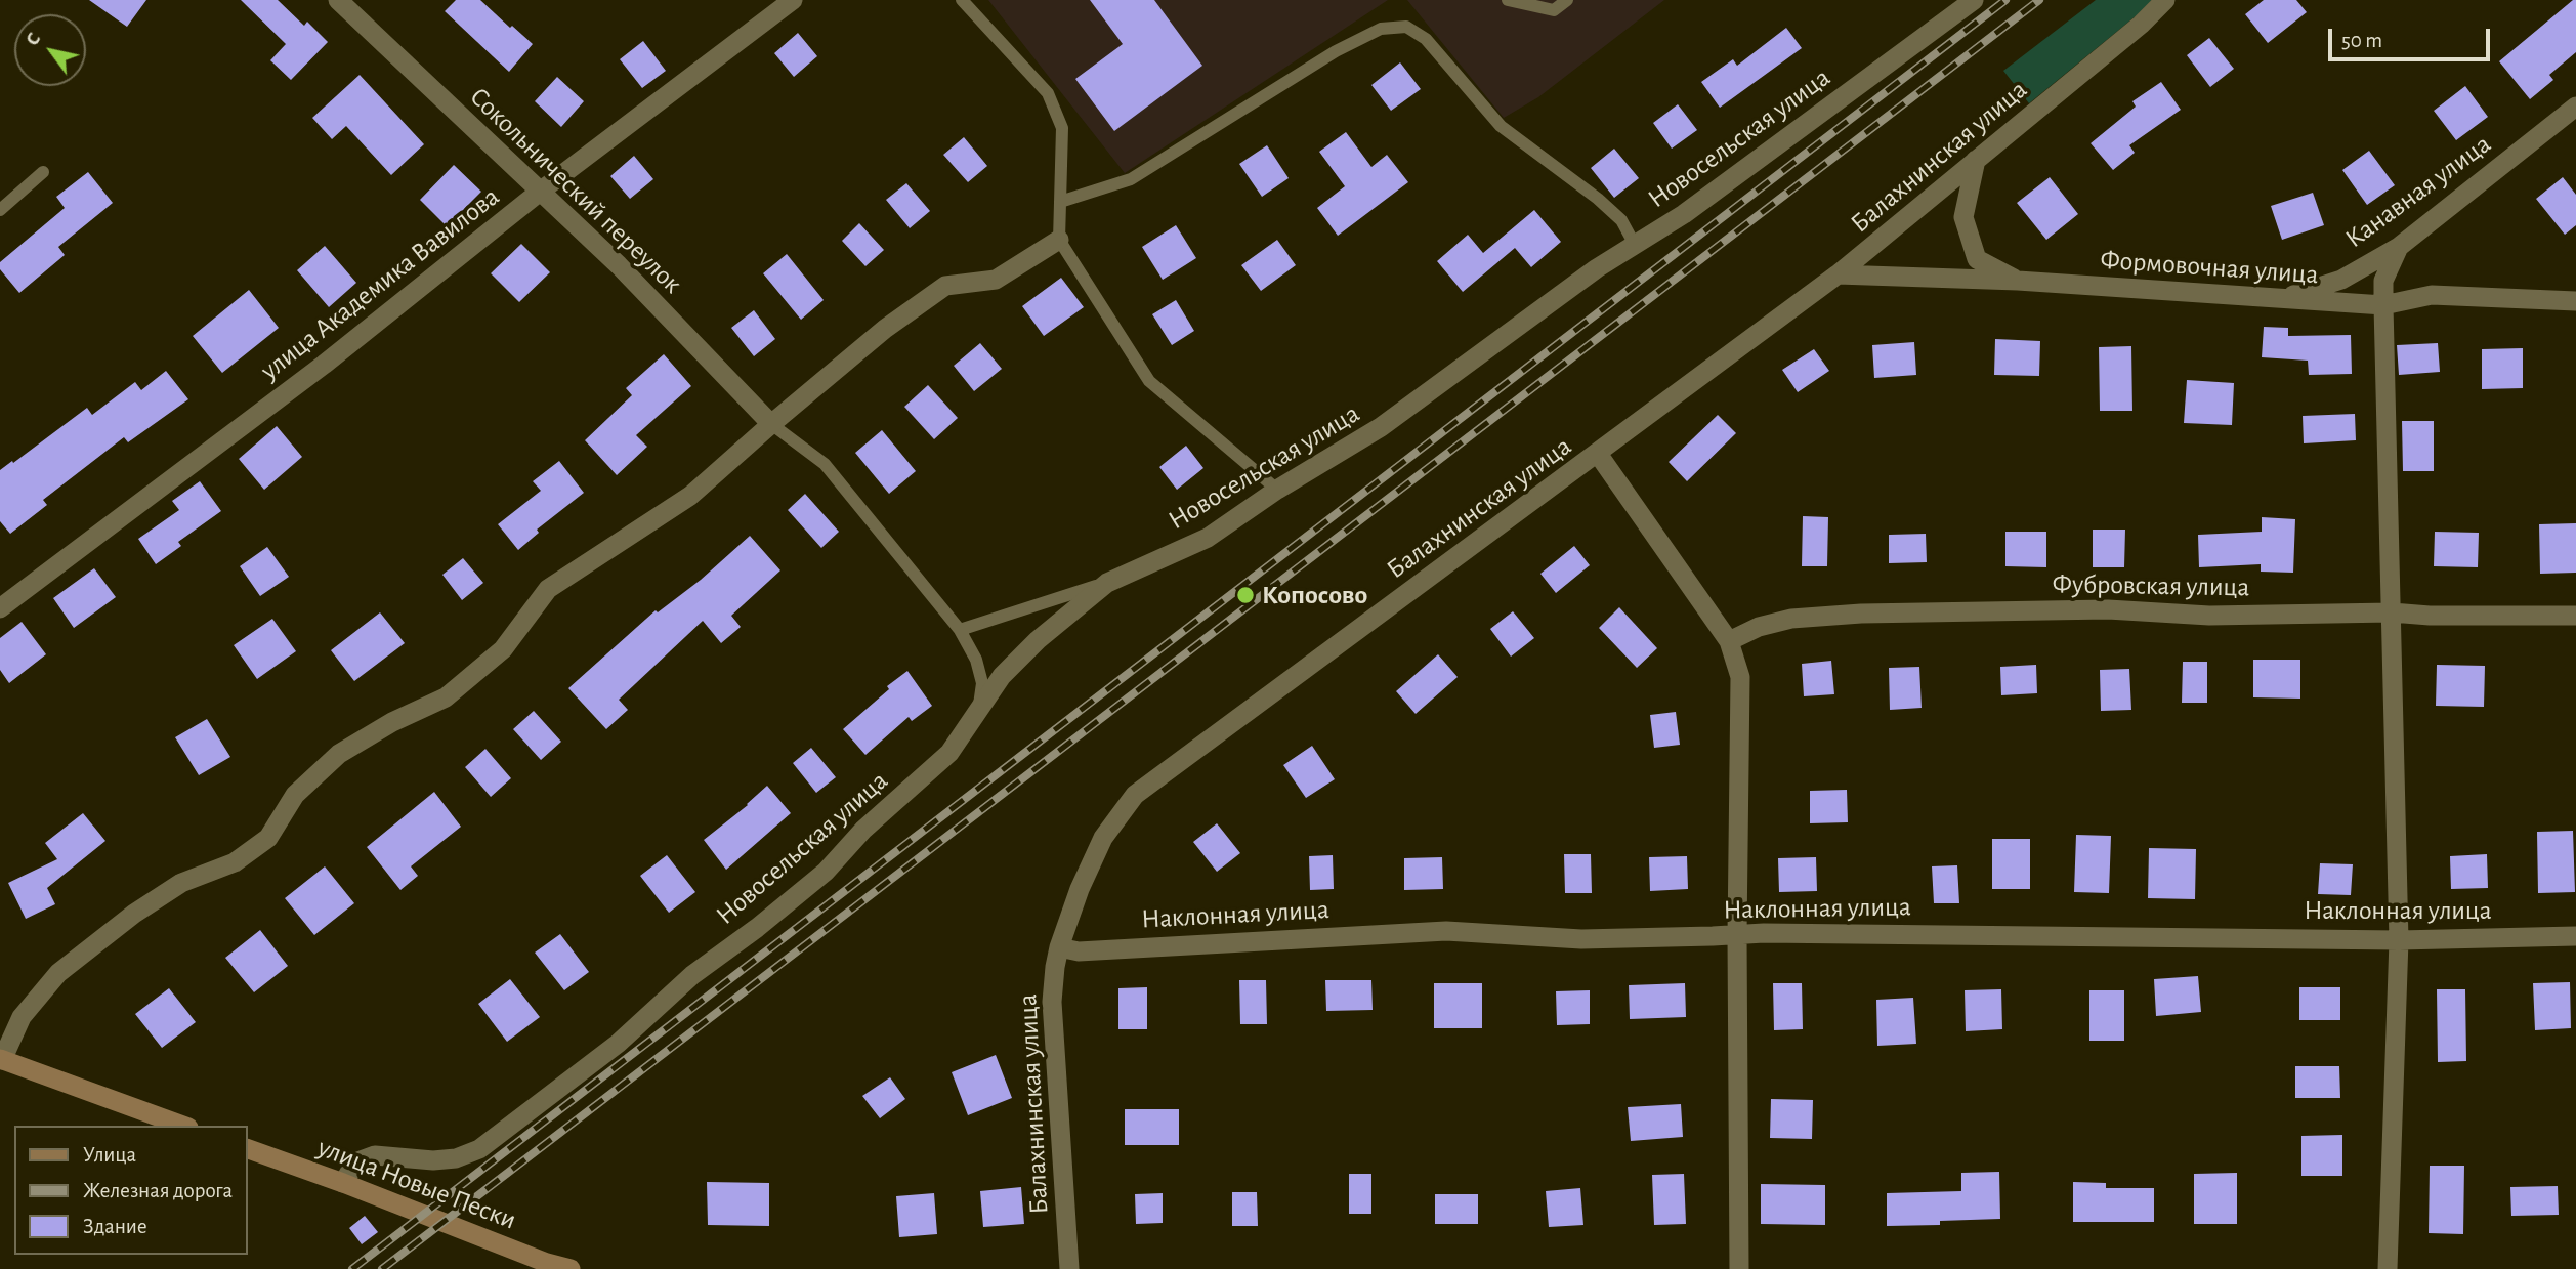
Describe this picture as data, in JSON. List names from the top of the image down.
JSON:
{
  "streets": {
    "main road": ["улица Новые Пески"],
    "street": [
      "Новосельская улица",
      "Балахнинская улица",
      "Сокольнический переулок",
      "Канавная улица",
      "Формовочная улица",
      "улица Академика Вавилова",
      "Фубровская улица",
      "Наклонная улица"
    ]
  },
  "crossings": [
    ["Новосельская улица", "улица Новые Пески"],
    ["Балахнинская улица", "Формовочная улица"],
    ["Балахнинская улица", "Наклонная улица"],
    ["Сокольнический переулок", "улица Академика Вавилова"],
    ["Канавная улица", "Формовочная улица"]
  ],
  "places": ["Копосово"],
  "legend": ["Улица", "Железная дорога", "Здание"],
  "scale_bar": "50 m",
  "north": "top left"
}
